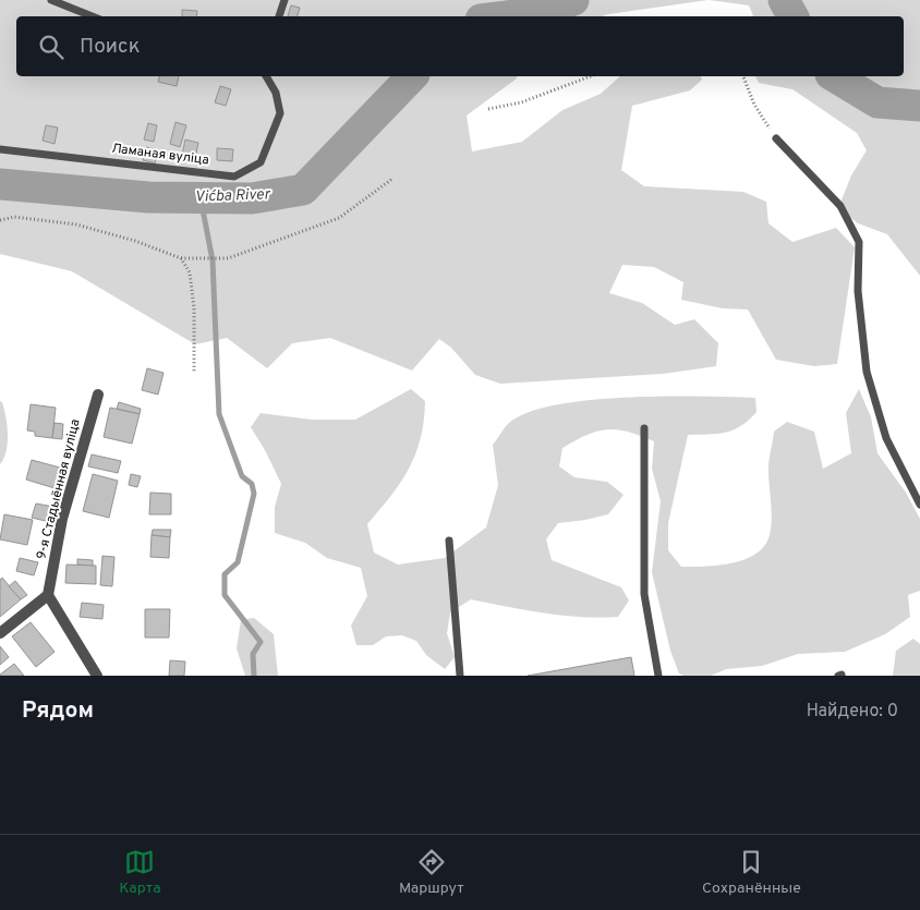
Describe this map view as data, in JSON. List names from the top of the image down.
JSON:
{
  "streets": {
    "street": ["9-я Стадыённая вуліца"],
    "lane": ["Ламаная вуліца"]
  },
  "water": ["Vićba River"],
  "page": {
    "search": "Поиск",
    "heading": ["Рядом", "Найдено: 0"],
    "nav": ["Карта", "Маршрут", "Сохранённые"]
  }
}
